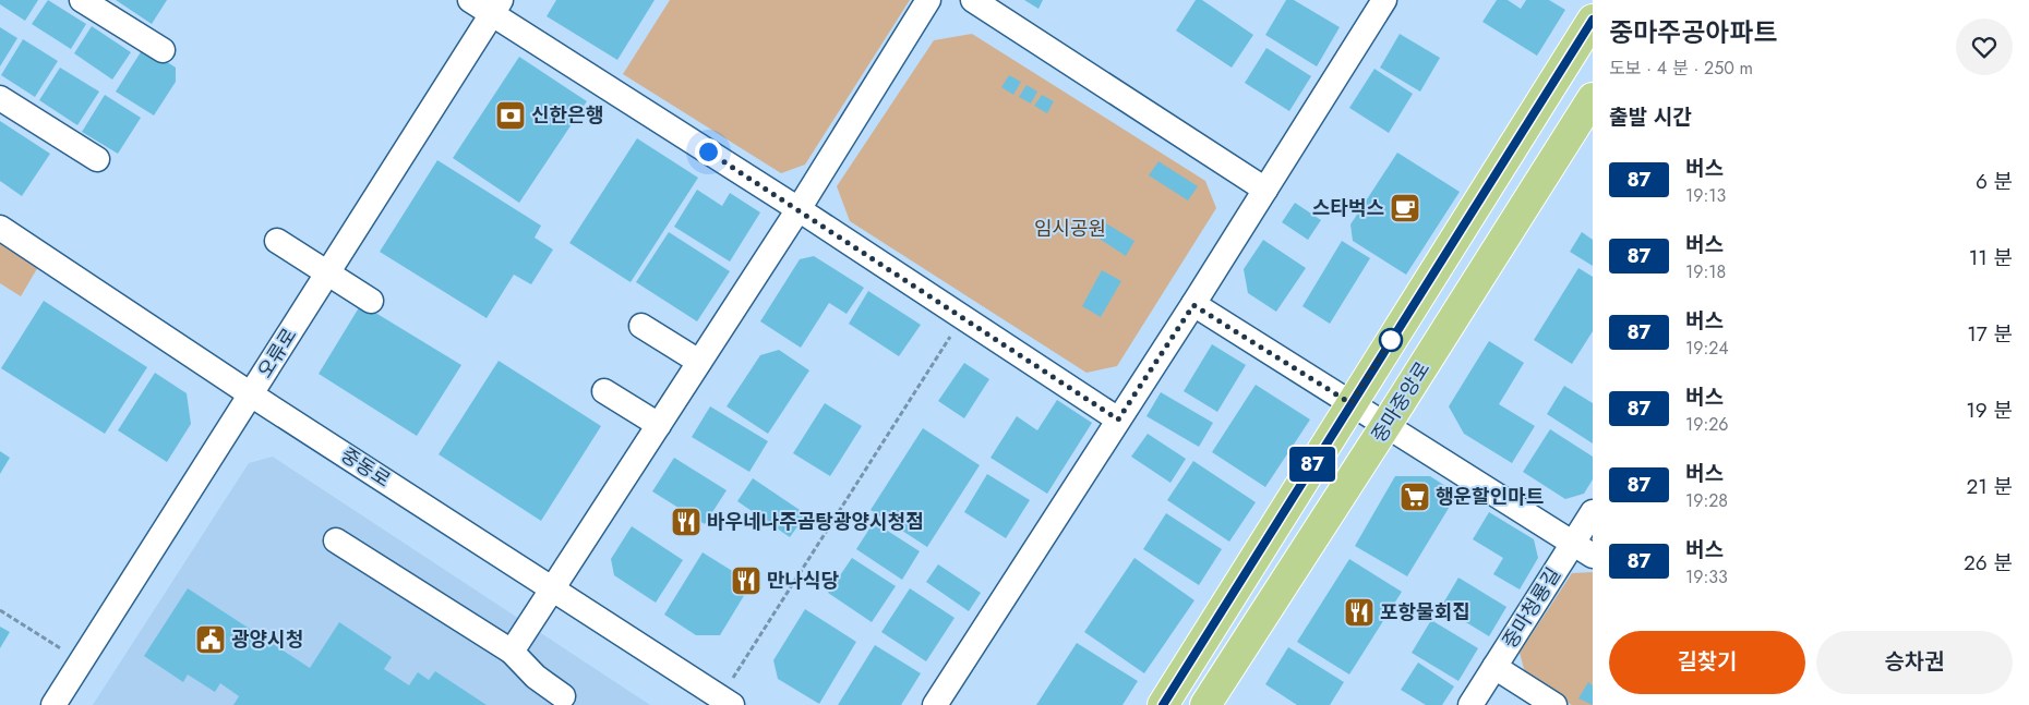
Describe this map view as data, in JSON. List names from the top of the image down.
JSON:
{
  "streets": {
    "main road": ["중마중앙로"],
    "street": ["오류로", "중동로", "중마청룡길"]
  },
  "crossings": [
    ["오류로", "중동로"]
  ],
  "parks": ["임시공원"],
  "places": {
    "bank": ["신한은행"],
    "cafe": ["스타벅스"],
    "supermarket": ["행운할인마트"],
    "restaurant": ["바우네나주곰탕광양시청점", "만나식당", "포항물회집"],
    "public building": ["광양시청"]
  },
  "lines": ["bus line 87"],
  "page": {
    "on_map": "87",
    "heading": [
      ["중마주공아파트", "도보 · 4 분 · 250 m"],
      "출발 시간"
    ],
    "list": [
      {
        "mark": "87",
        "name": "버스",
        "note": "19:13",
        "value": "6 분"
      },
      {
        "mark": "87",
        "name": "버스",
        "note": "19:18",
        "value": "11 분"
      },
      {
        "mark": "87",
        "name": "버스",
        "note": "19:24",
        "value": "17 분"
      },
      {
        "mark": "87",
        "name": "버스",
        "note": "19:26",
        "value": "19 분"
      },
      {
        "mark": "87",
        "name": "버스",
        "note": "19:28",
        "value": "21 분"
      },
      {
        "mark": "87",
        "name": "버스",
        "note": "19:33",
        "value": "26 분"
      }
    ],
    "buttons": ["길찾기", "승차권"]
  }
}
